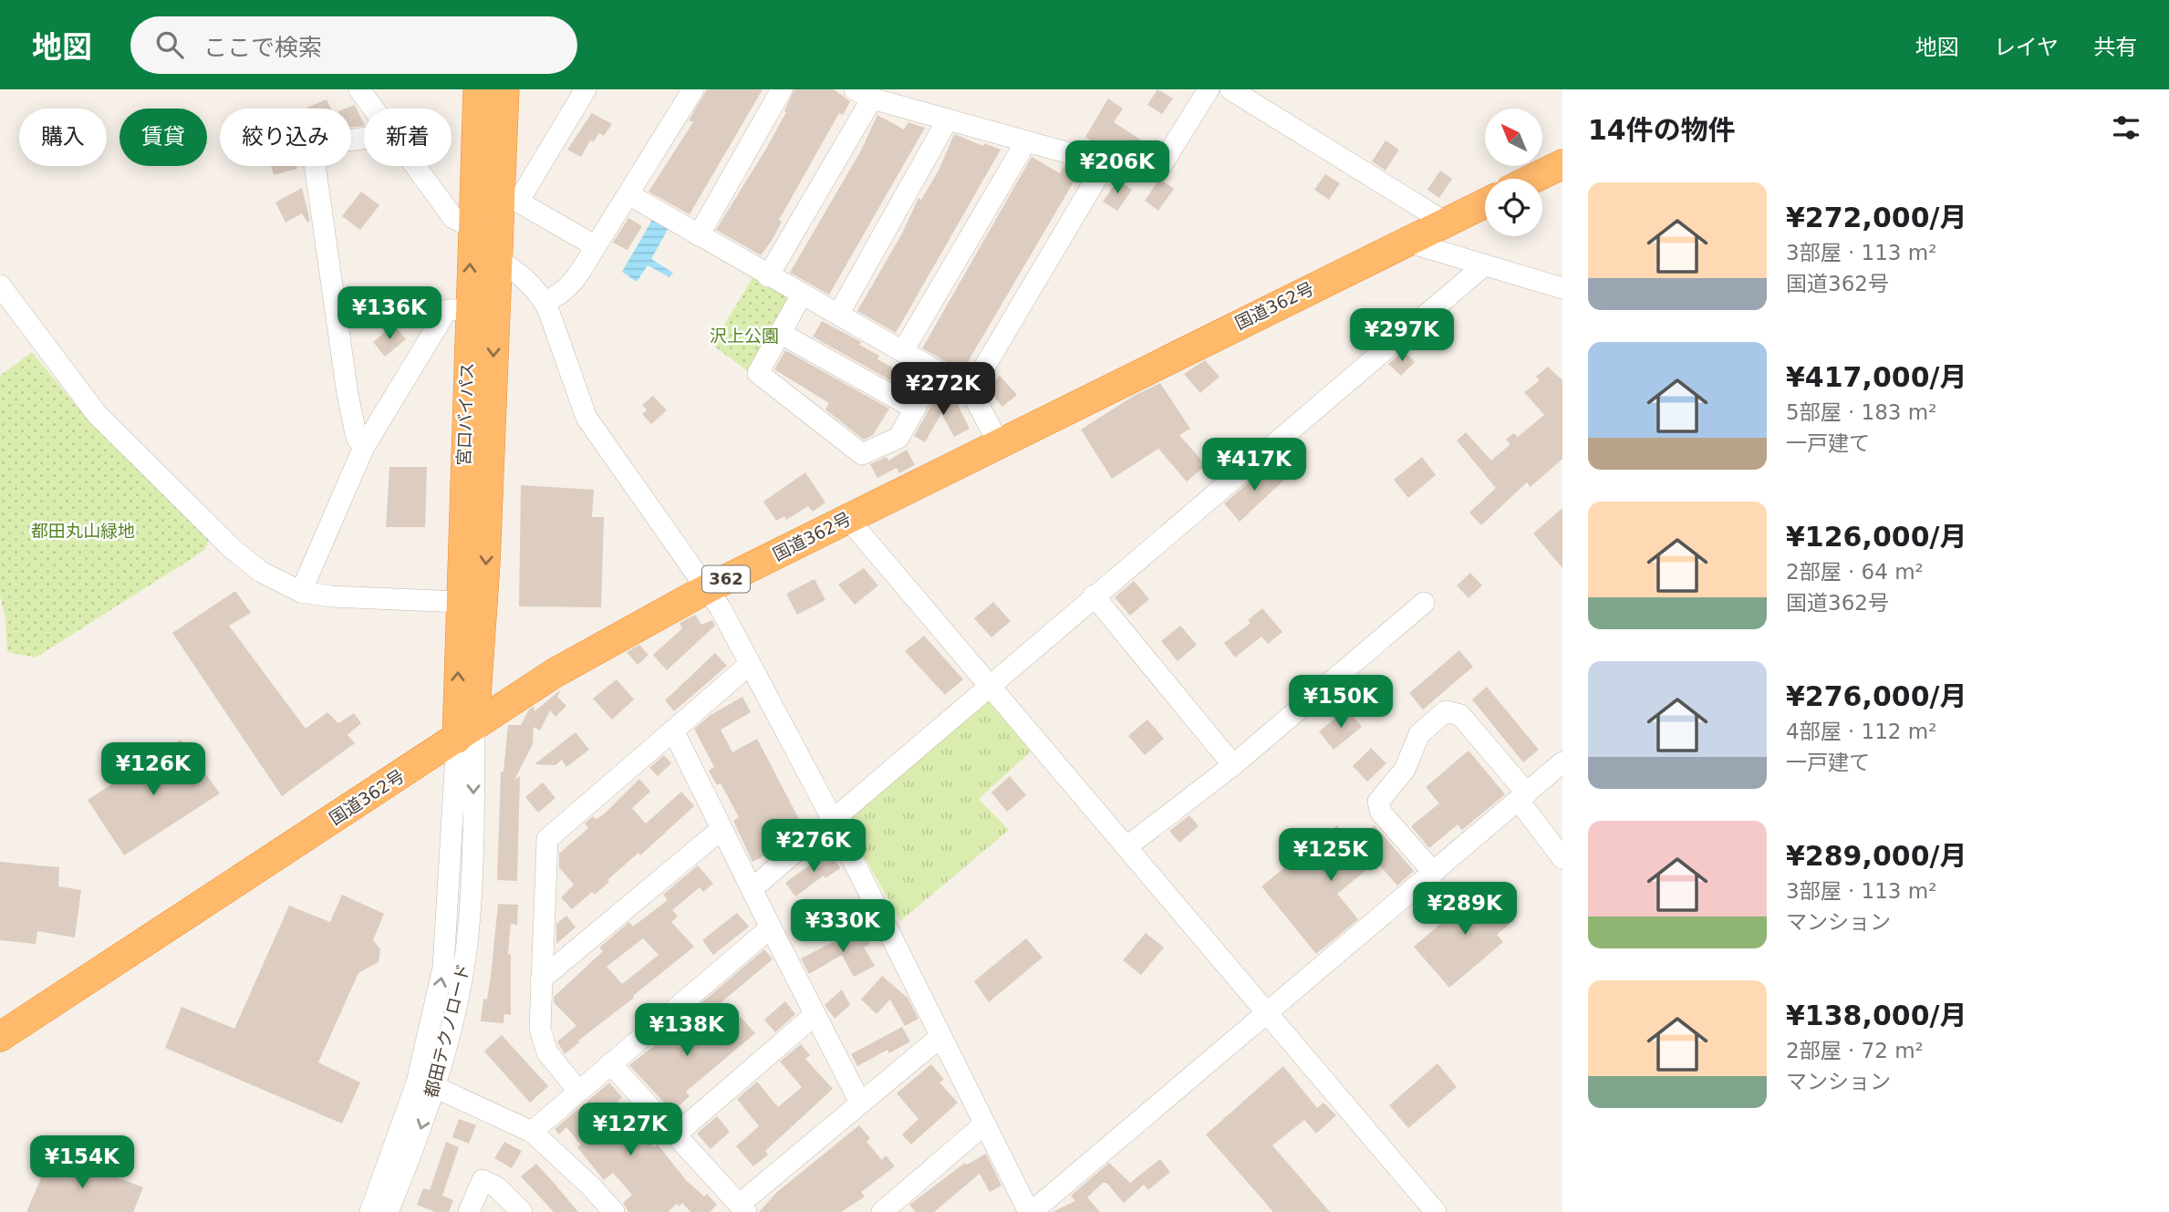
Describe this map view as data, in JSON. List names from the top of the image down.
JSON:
{
  "streets": {
    "highway": ["国道362号", "宮口バイパス", "362"],
    "street": ["都田テクノロード"]
  },
  "crossings": [
    ["国道362号", "宮口バイパス"],
    ["国道362号", "都田テクノロード"],
    ["宮口バイパス", "都田テクノロード"]
  ],
  "parks": ["沢上公園", "都田丸山緑地"],
  "north": "top left",
  "page": {
    "header": "地図",
    "search": "ここで検索",
    "nav": ["地図", "レイヤ", "共有"],
    "heading": "14件の物件",
    "chip": [
      "購入",
      "賃貸",
      "絞り込み",
      "新着"
    ],
    "price": [
      "¥206K",
      "¥136K",
      "¥297K",
      "¥272K",
      "¥417K",
      "¥150K",
      "¥126K",
      "¥276K",
      "¥125K",
      "¥289K",
      "¥330K",
      "¥138K",
      "¥127K",
      "¥154K"
    ],
    "list": [
      {
        "name": "¥272,000/月",
        "note": "3部屋 · 113 m² · 国道362号"
      },
      {
        "name": "¥417,000/月",
        "note": "5部屋 · 183 m² · 一戸建て"
      },
      {
        "name": "¥126,000/月",
        "note": "2部屋 · 64 m² · 国道362号"
      },
      {
        "name": "¥276,000/月",
        "note": "4部屋 · 112 m² · 一戸建て"
      },
      {
        "name": "¥289,000/月",
        "note": "3部屋 · 113 m² · マンション"
      },
      {
        "name": "¥138,000/月",
        "note": "2部屋 · 72 m² · マンション"
      }
    ]
  }
}
